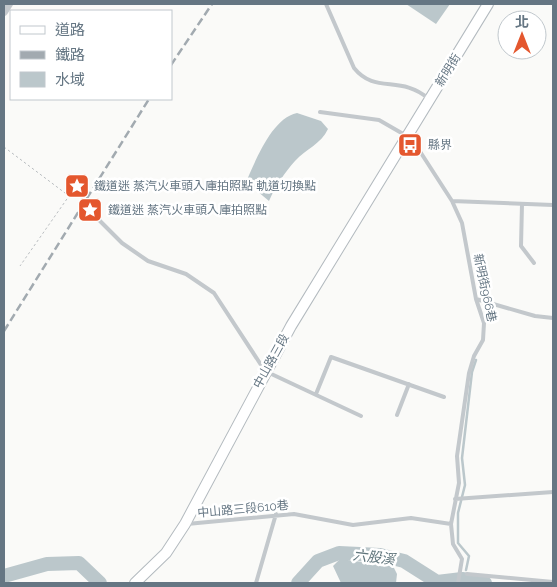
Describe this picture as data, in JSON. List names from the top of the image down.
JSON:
{
  "streets": {
    "street": ["新明街", "中山路三段"],
    "lane": ["新明街966巷", "中山路三段610巷"]
  },
  "crossings": [
    ["新明街", "新明街966巷"],
    ["新明街", "中山路三段"],
    ["新明街966巷", "中山路三段"],
    ["新明街966巷", "中山路三段610巷"],
    ["中山路三段", "中山路三段610巷"]
  ],
  "water": ["六股溪"],
  "places": {
    "bus stop": ["縣界"],
    "place": ["鐵道迷 蒸汽火車頭入庫拍照點 軌道切換點", "鐵道迷 蒸汽火車頭入庫拍照點"]
  },
  "legend": ["道路", "鐵路", "水域"],
  "north": "top"
}
